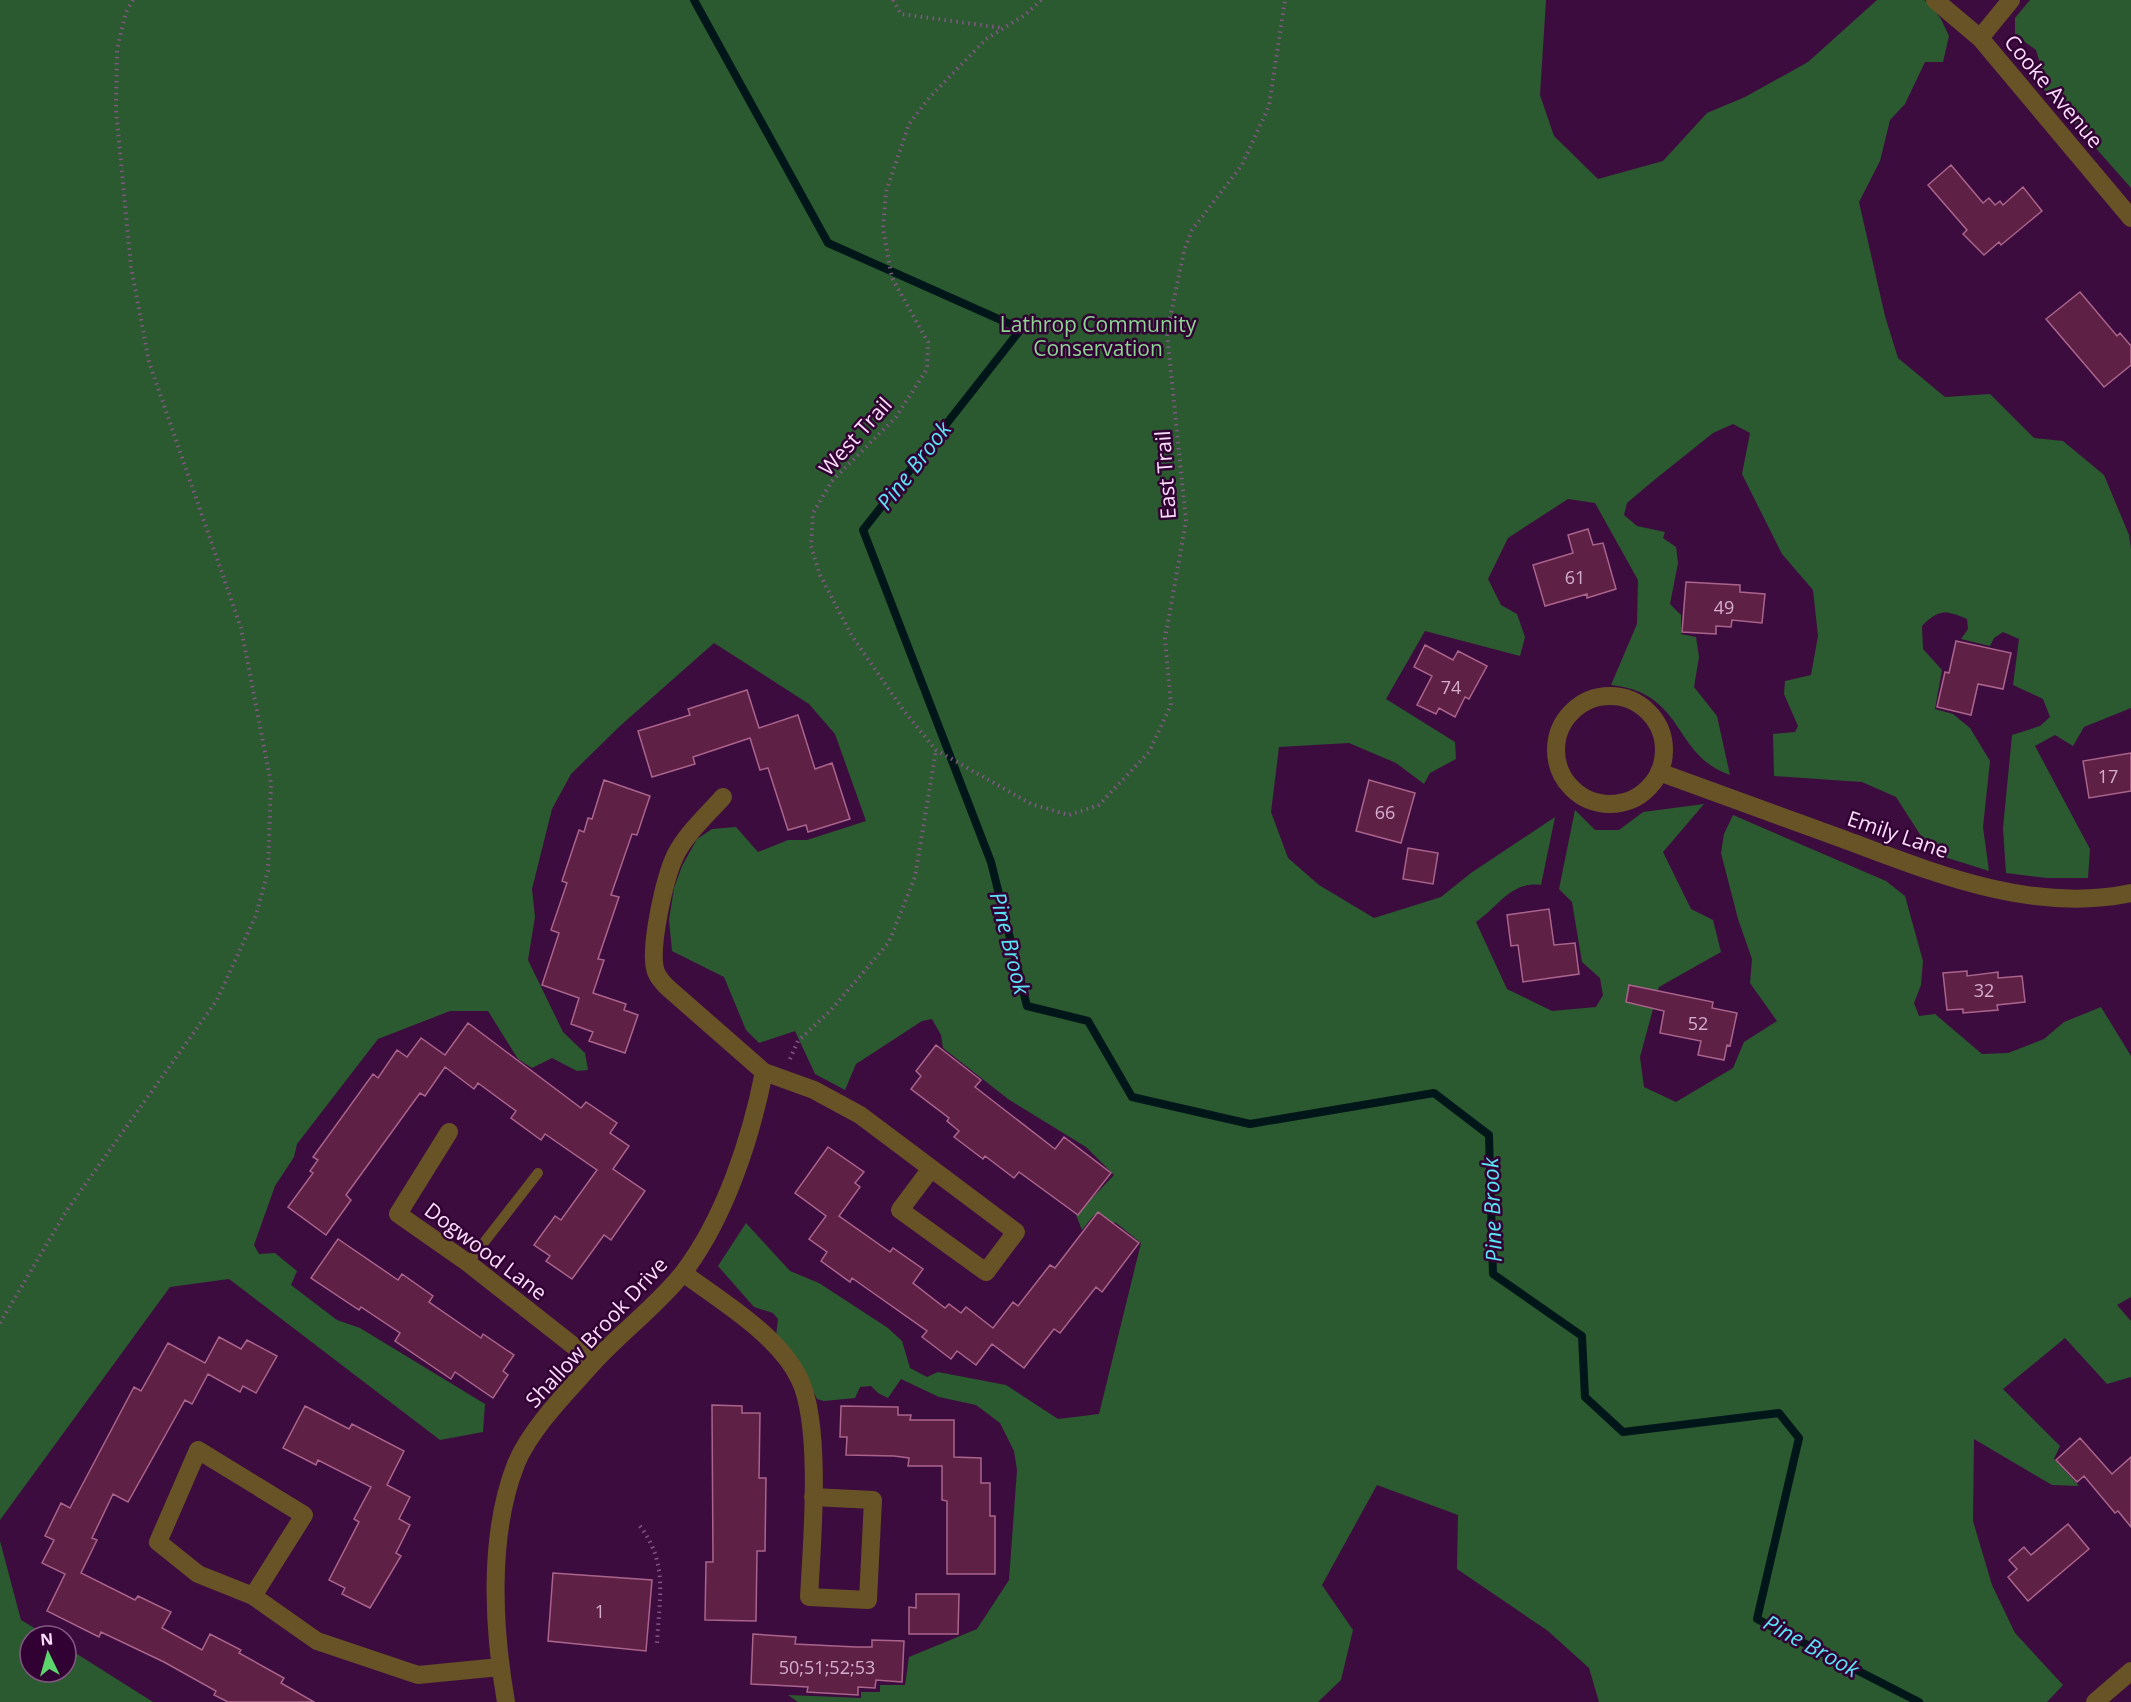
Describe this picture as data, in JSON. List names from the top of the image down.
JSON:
{
  "streets": {
    "street": [
      "Cooke Avenue",
      "Emily Lane",
      "Dogwood Lane",
      "Shallow Brook Drive"
    ],
    "path": ["West Trail", "East Trail"]
  },
  "crossings": [
    ["West Trail", "East Trail"],
    ["Dogwood Lane", "Shallow Brook Drive"]
  ],
  "water": ["Pine Brook"],
  "parks": ["Lathrop Community Conservation"],
  "house_numbers": [
    "61",
    "49",
    "74",
    "17",
    "66",
    "32",
    "52",
    "1",
    "50;51;52;53"
  ],
  "north": "top"
}
